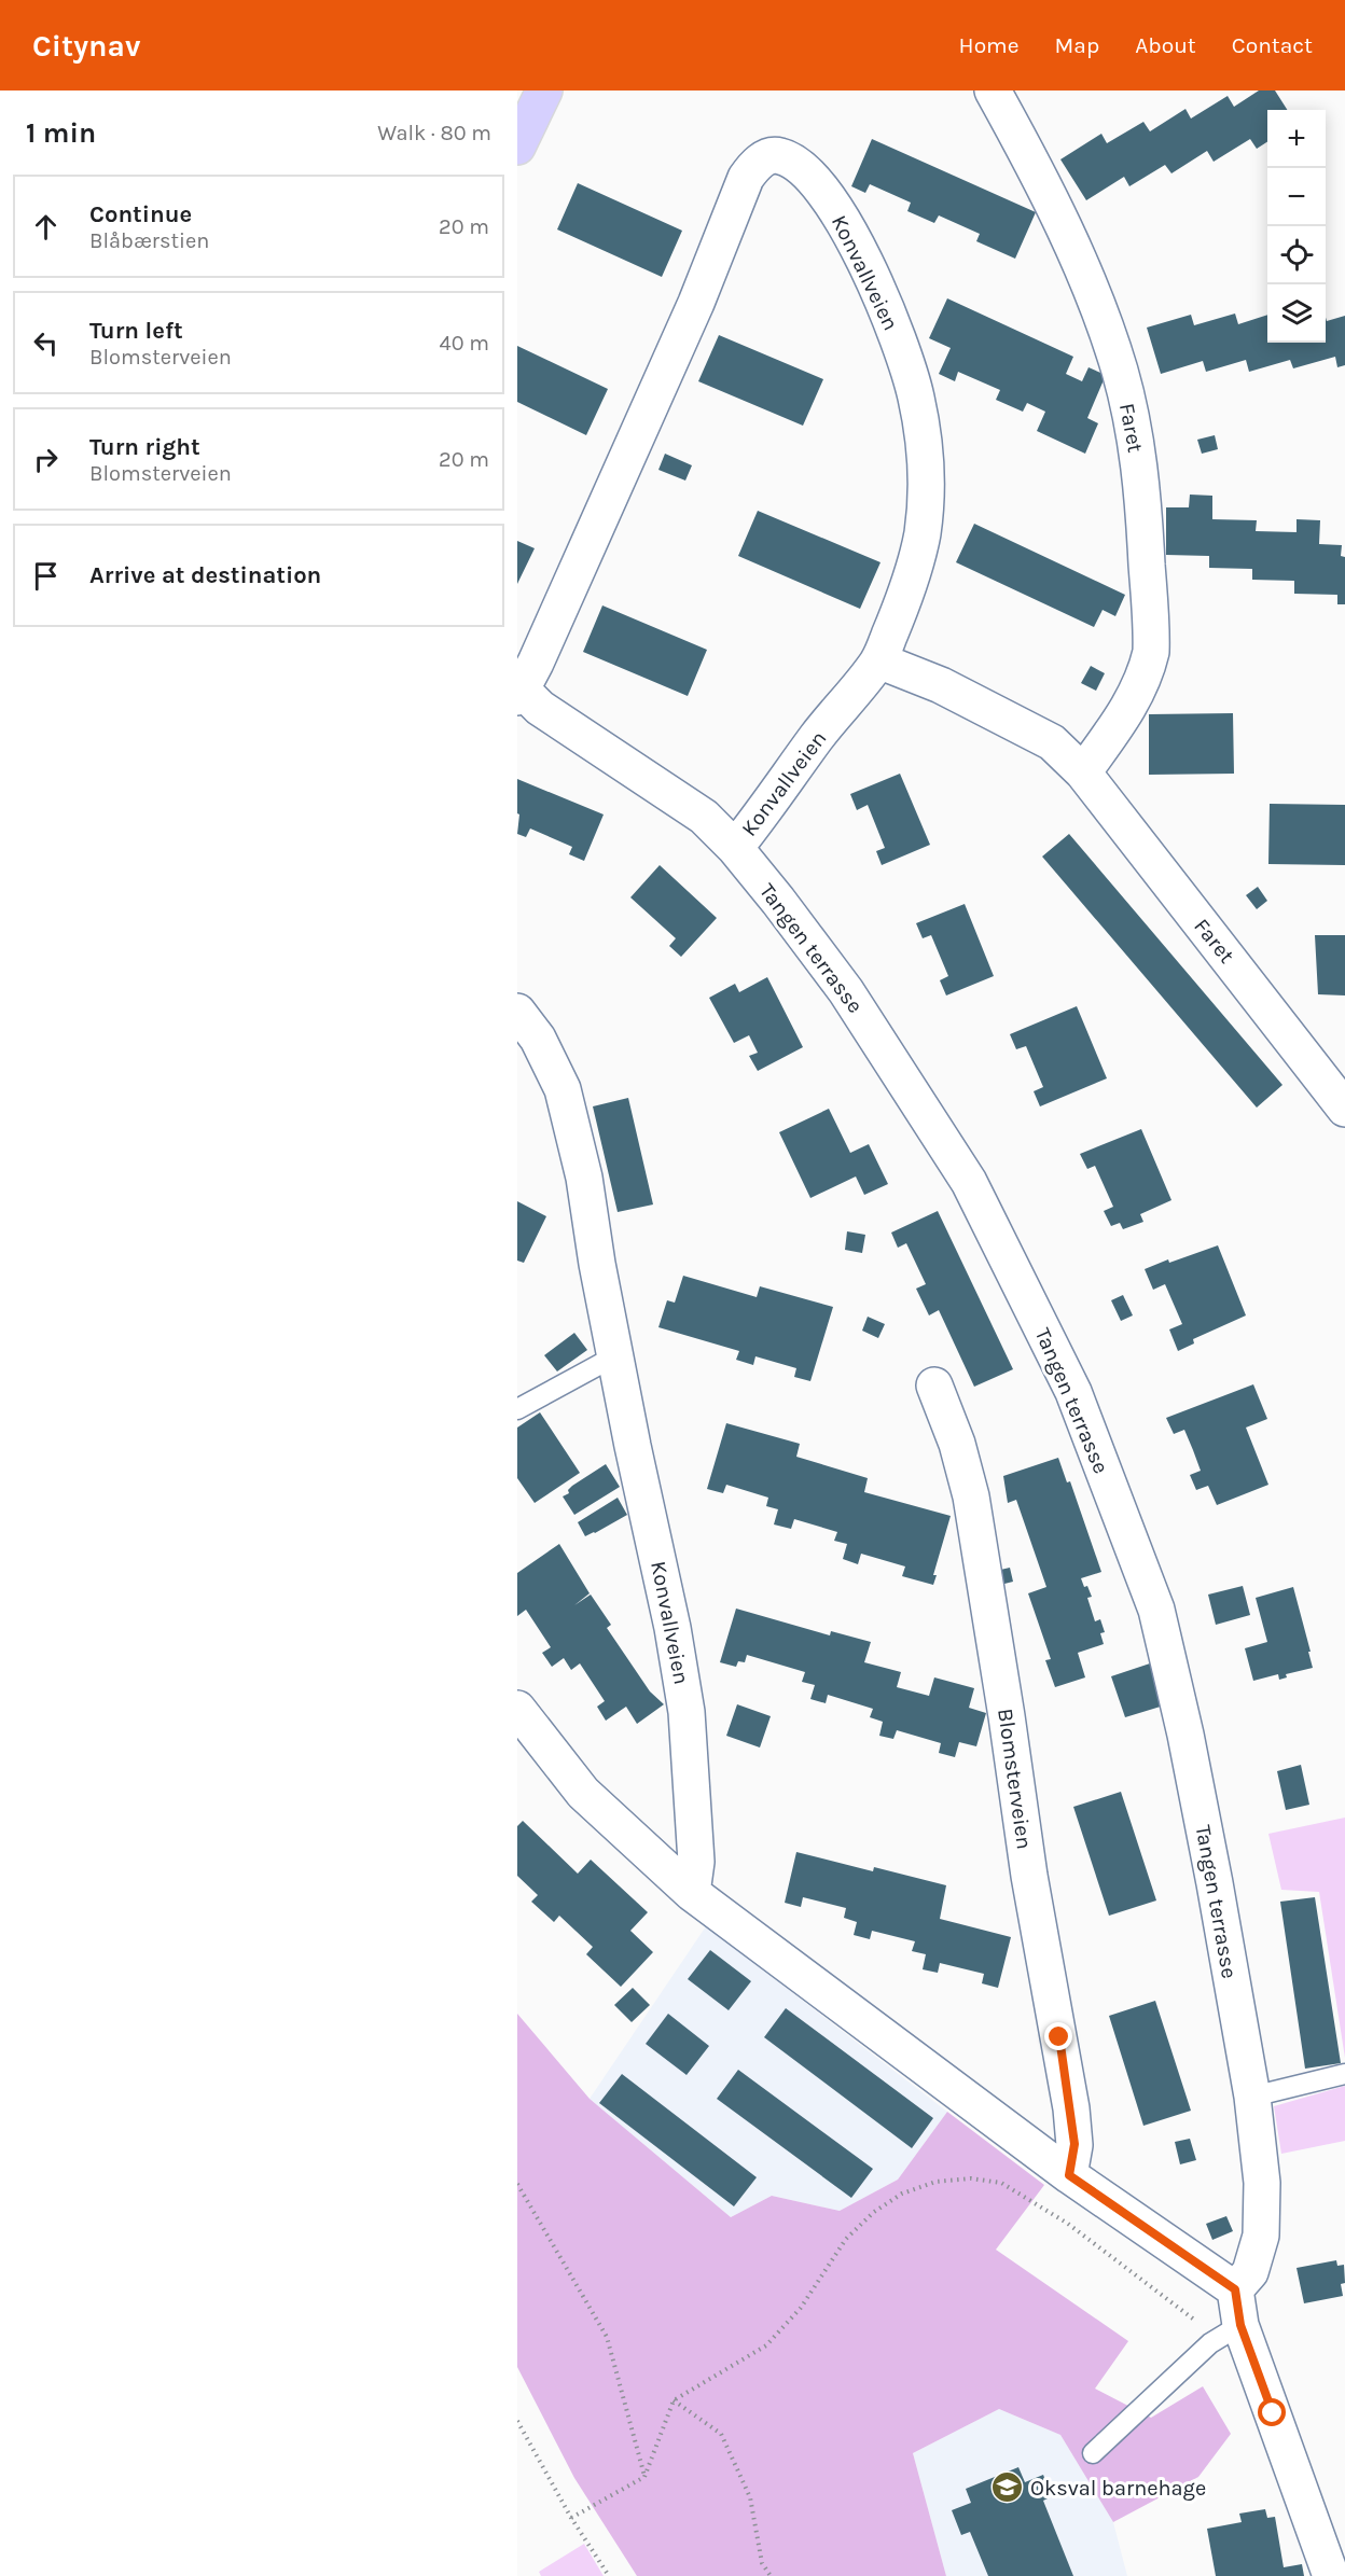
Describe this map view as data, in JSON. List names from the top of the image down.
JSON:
{
  "streets": {
    "street": [
      "Konvallveien",
      "Faret",
      "Tangen terrasse",
      "Blomsterveien"
    ]
  },
  "crossings": [
    ["Konvallveien", "Faret"],
    ["Konvallveien", "Tangen terrasse"]
  ],
  "places": {
    "school or university": ["Oksval barnehage"]
  },
  "page": {
    "header": "Citynav",
    "nav": [
      "Home",
      "Map",
      "About",
      "Contact"
    ],
    "heading": ["1 min", "Walk · 80 m"],
    "map_buttons": ["+", "−"],
    "list": [
      ["Continue", "Blåbærstien", "20 m"],
      ["Turn left", "Blomsterveien", "40 m"],
      ["Turn right", "Blomsterveien", "20 m"],
      "Arrive at destination"
    ]
  }
}
